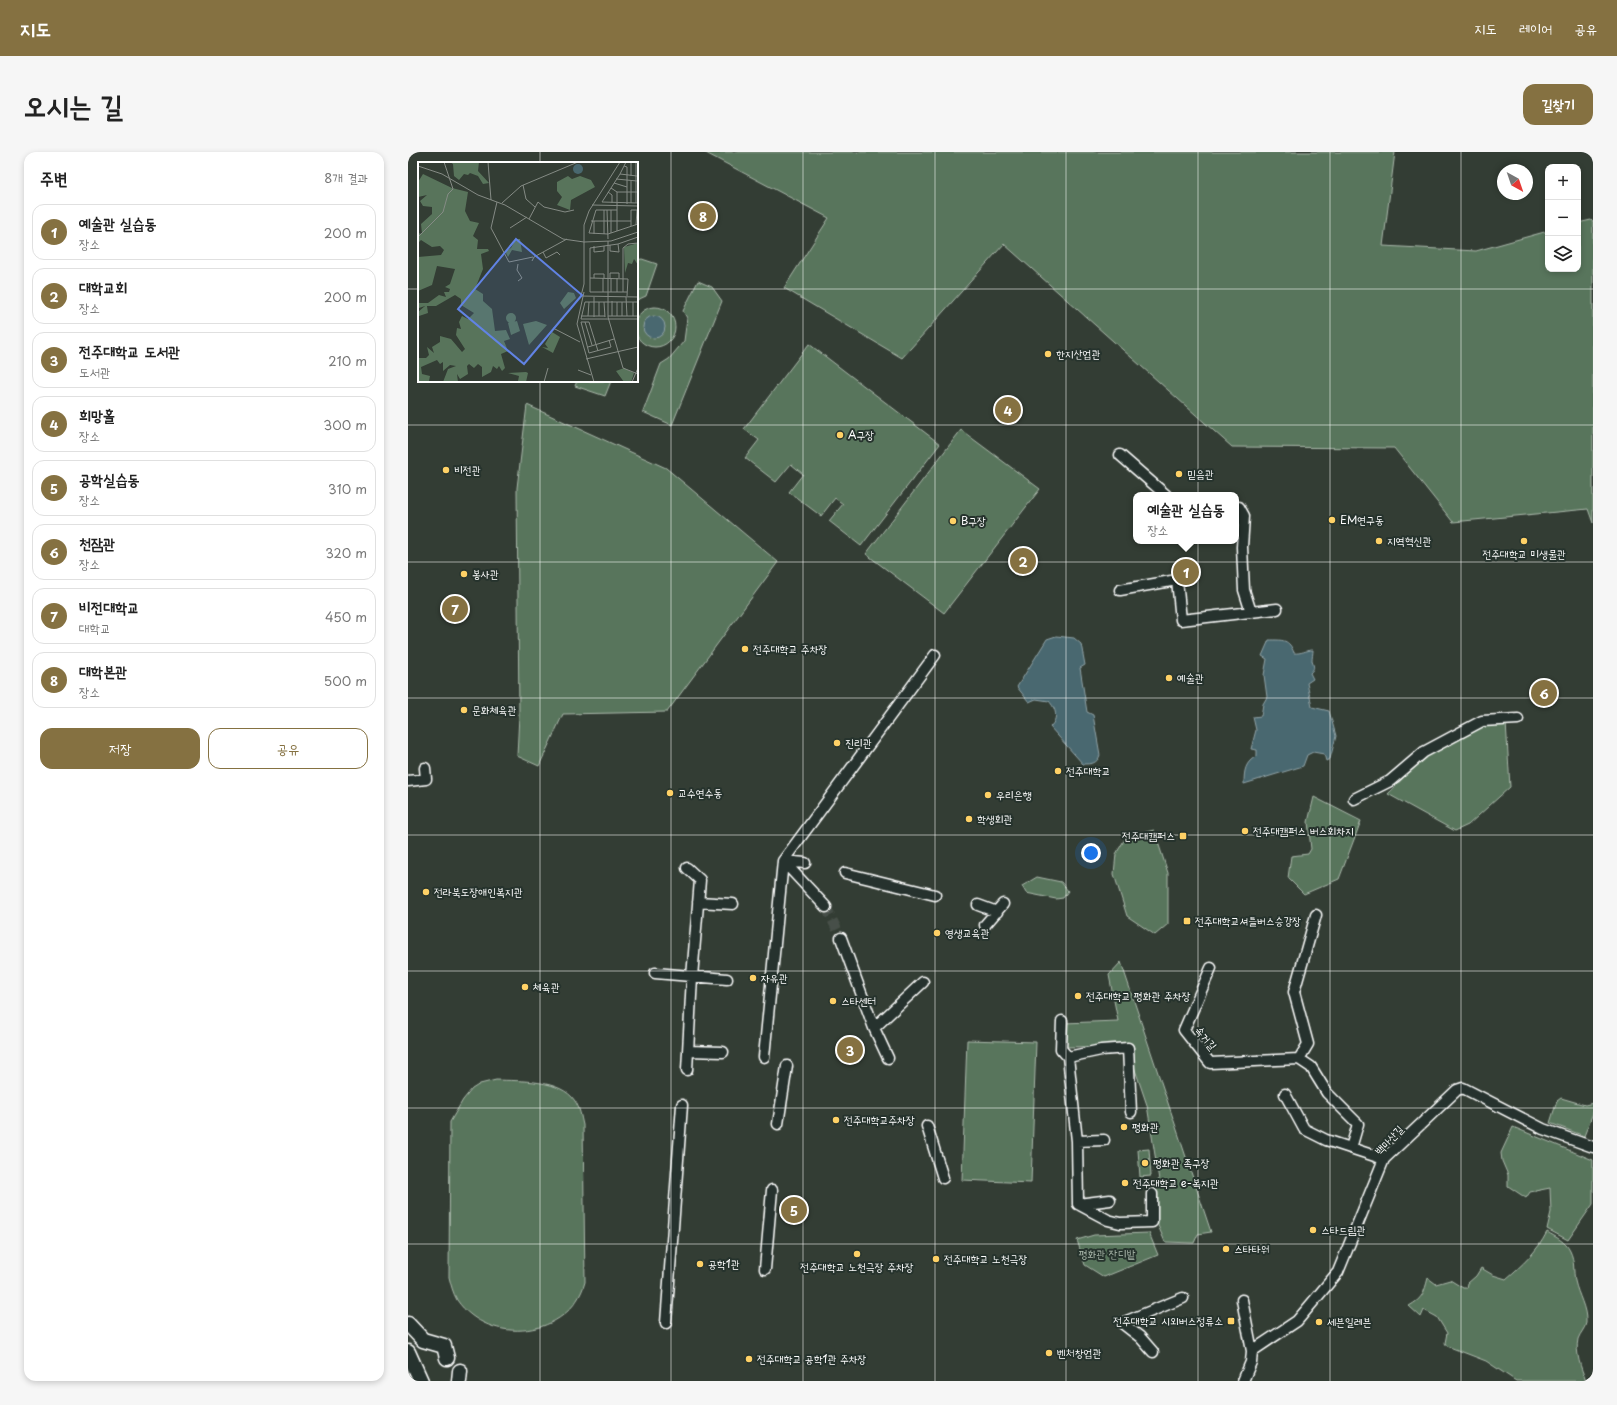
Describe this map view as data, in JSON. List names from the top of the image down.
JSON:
{
  "streets": {
    "street": ["속거길", "백마산길"]
  },
  "parks": ["평화관 잔디밭"],
  "places": {
    "other": [
      "한지산업관",
      "A구장",
      "비전관",
      "믿음관",
      "EM연구동",
      "B구장",
      "지역혁신관",
      "전주대학교 미생물관",
      "봉사관",
      "전주대학교 주차장",
      "예술관",
      "문화체육관",
      "진리관",
      "전주대학교",
      "교수연수동",
      "우리은행",
      "학생회관",
      "전주대캠퍼스 버스회차지",
      "전라북도장애인복지관",
      "영생교육관",
      "자유관",
      "체육관",
      "전주대학교 평화관 주차장",
      "스타센터",
      "전주대학교주차장",
      "평화관",
      "평화관 족구장",
      "전주대학교 e-복지관",
      "스타드림관",
      "스타타워",
      "전주대학교 노천극장 주차장",
      "전주대학교 노천극장",
      "공학1관",
      "세븐일레븐",
      "벤처창업관",
      "전주대학교 공학1관 주차장"
    ],
    "transit": ["전주대캠퍼스", "전주대학교셔틀버스승강장", "전주대학교 시외버스정류소"]
  },
  "north": "bottom right",
  "page": {
    "header": "지도",
    "nav": ["지도", "레이어", "공유"],
    "title": "오시는 길",
    "buttons": [
      "길찾기",
      ["저장", "공유"]
    ],
    "heading": ["주변", "8개 결과"],
    "map_buttons": ["+", "−"],
    "pins": [
      "8",
      "4",
      "2",
      "1",
      "7",
      "6",
      "3",
      "5"
    ],
    "list": [
      {
        "mark": "1",
        "name": "예술관 실습동",
        "note": "장소",
        "value": "200 m"
      },
      {
        "mark": "2",
        "name": "대학교회",
        "note": "장소",
        "value": "200 m"
      },
      {
        "mark": "3",
        "name": "전주대학교 도서관",
        "note": "도서관",
        "value": "210 m"
      },
      {
        "mark": "4",
        "name": "희망홀",
        "note": "장소",
        "value": "300 m"
      },
      {
        "mark": "5",
        "name": "공학실습동",
        "note": "장소",
        "value": "310 m"
      },
      {
        "mark": "6",
        "name": "천잠관",
        "note": "장소",
        "value": "320 m"
      },
      {
        "mark": "7",
        "name": "비전대학교",
        "note": "대학교",
        "value": "450 m"
      },
      {
        "mark": "8",
        "name": "대학본관",
        "note": "장소",
        "value": "500 m"
      }
    ],
    "popup": ["예술관 실습동", "장소"]
  }
}
